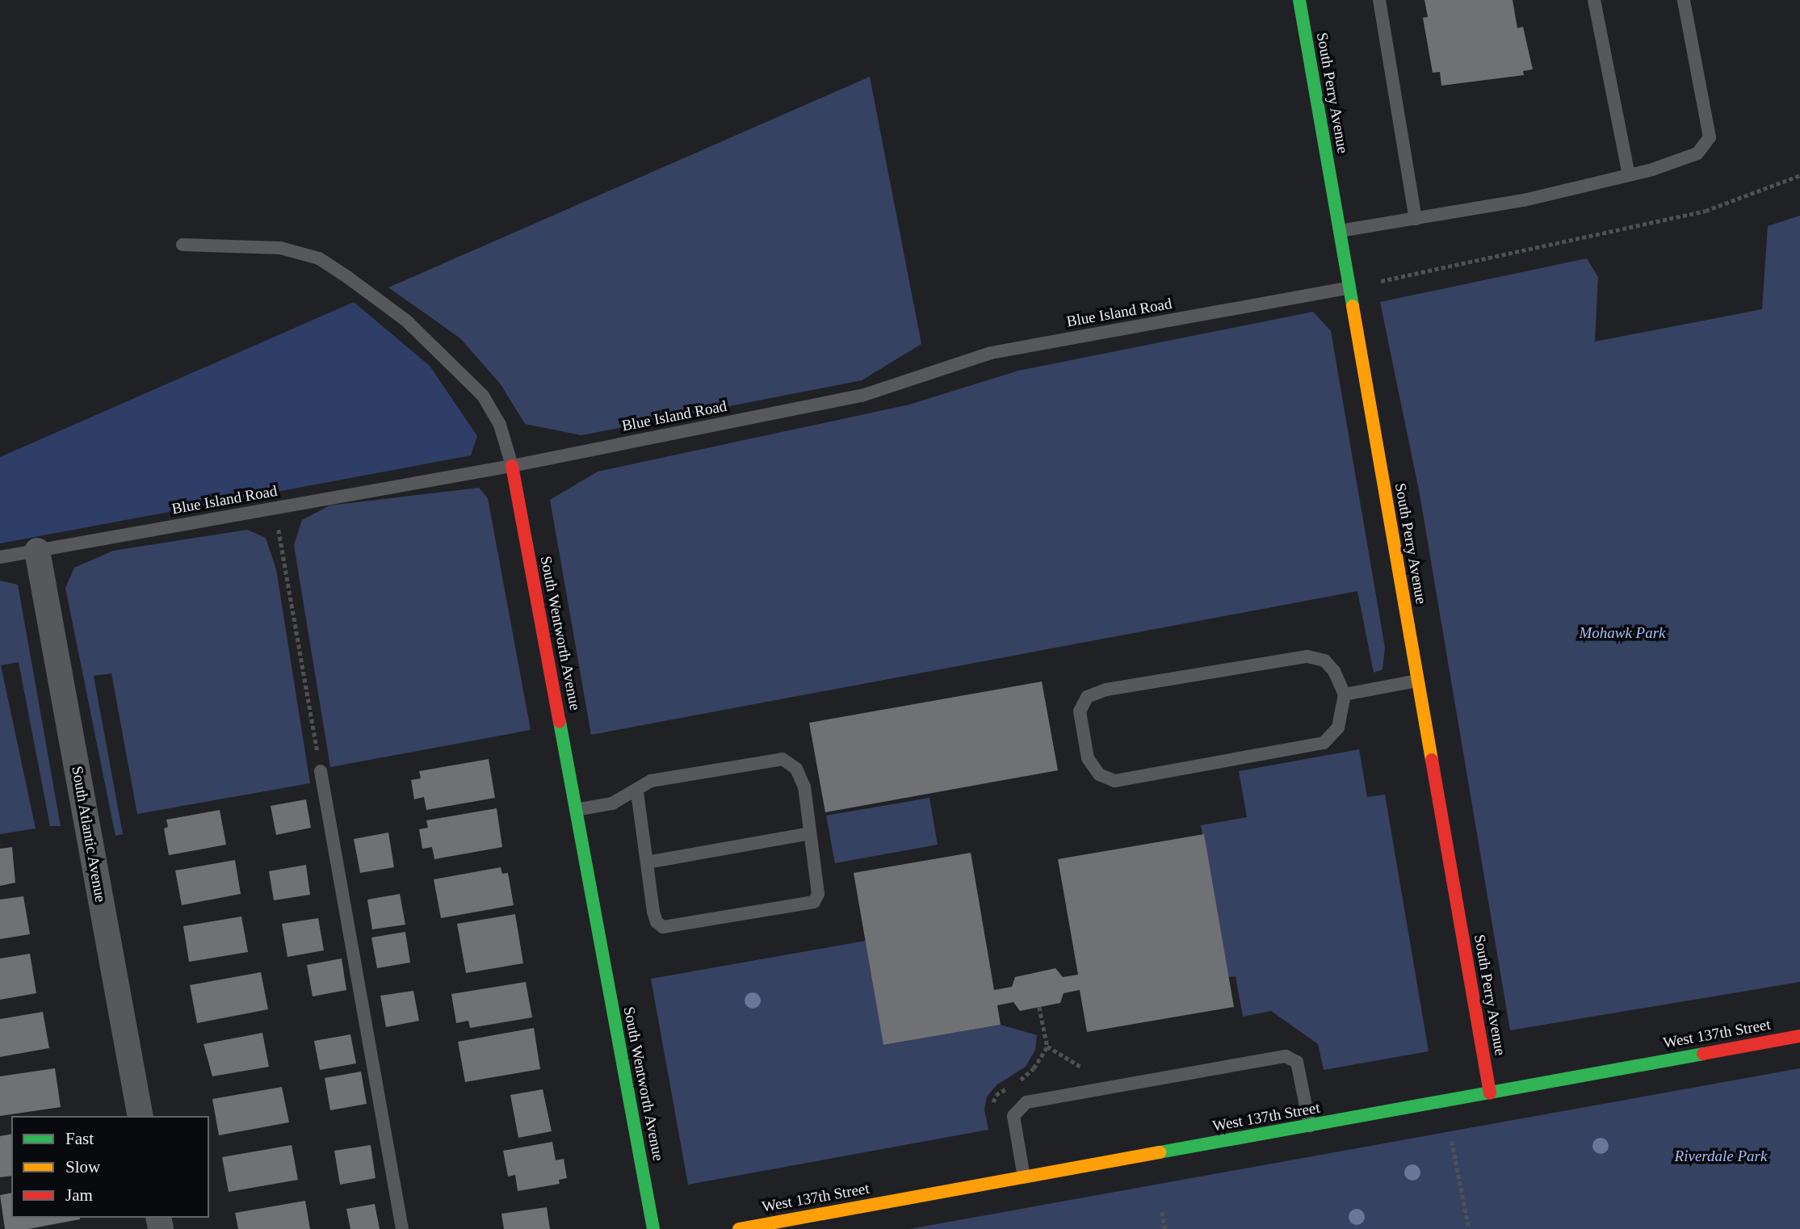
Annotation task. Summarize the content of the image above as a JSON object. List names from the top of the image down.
{
  "streets": {
    "street": [
      "South Perry Avenue",
      "South Wentworth Avenue",
      "South Atlantic Avenue",
      "West 137th Street"
    ],
    "lane": ["Blue Island Road"]
  },
  "crossings": [
    ["South Perry Avenue", "Blue Island Road"],
    ["South Perry Avenue", "West 137th Street"],
    ["Blue Island Road", "South Wentworth Avenue"],
    ["Blue Island Road", "South Atlantic Avenue"]
  ],
  "parks": ["Mohawk Park", "Riverdale Park"],
  "legend": ["Fast", "Slow", "Jam"]
}
